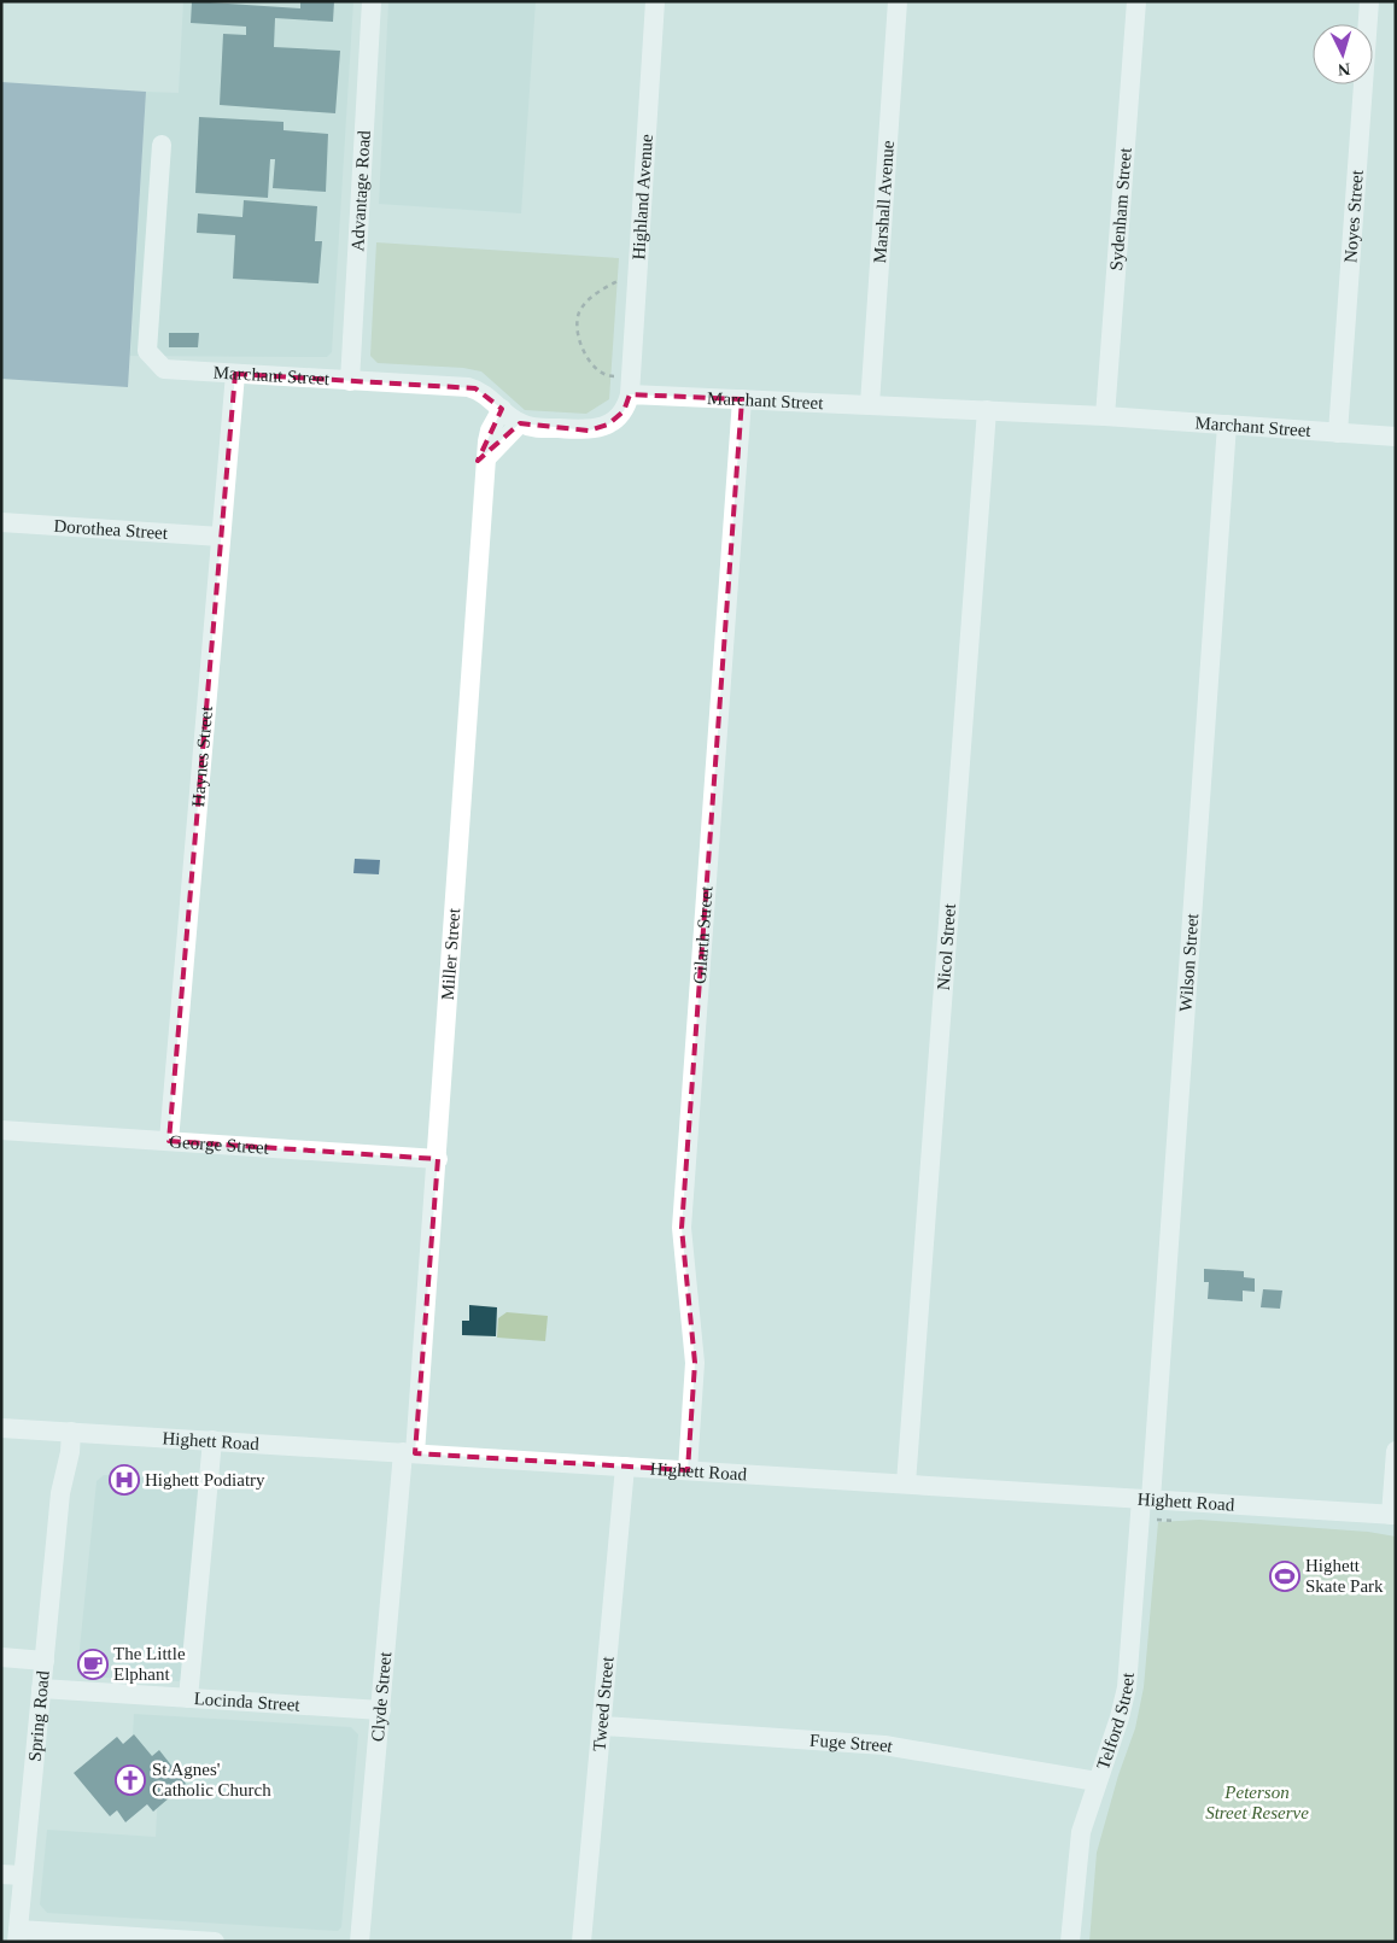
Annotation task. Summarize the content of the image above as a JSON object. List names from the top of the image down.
{
  "streets": {
    "street": [
      "Advantage Road",
      "Highland Avenue",
      "Marshall Avenue",
      "Sydenham Street",
      "Noyes Street",
      "Marchant Street",
      "Dorothea Street",
      "Haynes Street",
      "Gilarth Street",
      "Nicol Street",
      "Miller Street",
      "Wilson Street",
      "George Street",
      "Highett Road",
      "Clyde Street",
      "Locinda Street",
      "Tweed Street",
      "Spring Road",
      "Telford Street",
      "Fuge Street"
    ]
  },
  "crossings": [
    ["Advantage Road", "Marchant Street"],
    ["Highland Avenue", "Marchant Street"],
    ["Marshall Avenue", "Marchant Street"],
    ["Sydenham Street", "Marchant Street"],
    ["Noyes Street", "Marchant Street"],
    ["Marchant Street", "Haynes Street"],
    ["Marchant Street", "Gilarth Street"],
    ["Marchant Street", "Nicol Street"],
    ["Marchant Street", "Miller Street"],
    ["Marchant Street", "Wilson Street"],
    ["Dorothea Street", "Haynes Street"],
    ["Haynes Street", "George Street"],
    ["Gilarth Street", "Highett Road"],
    ["Nicol Street", "Highett Road"],
    ["Miller Street", "George Street"],
    ["Miller Street", "Highett Road"],
    ["Miller Street", "Clyde Street"],
    ["Wilson Street", "Highett Road"],
    ["Wilson Street", "Telford Street"],
    ["Highett Road", "Clyde Street"],
    ["Highett Road", "Tweed Street"],
    ["Highett Road", "Spring Road"],
    ["Highett Road", "Telford Street"],
    ["Clyde Street", "Locinda Street"],
    ["Locinda Street", "Spring Road"],
    ["Tweed Street", "Fuge Street"],
    ["Telford Street", "Fuge Street"]
  ],
  "parks": ["Peterson Street Reserve"],
  "places": {
    "hospital": ["Highett Podiatry"],
    "sports": ["Highett Skate Park"],
    "cafe": ["The Little Elphant"],
    "church": ["St Agnes' Catholic Church"]
  },
  "north": "bottom"
}
